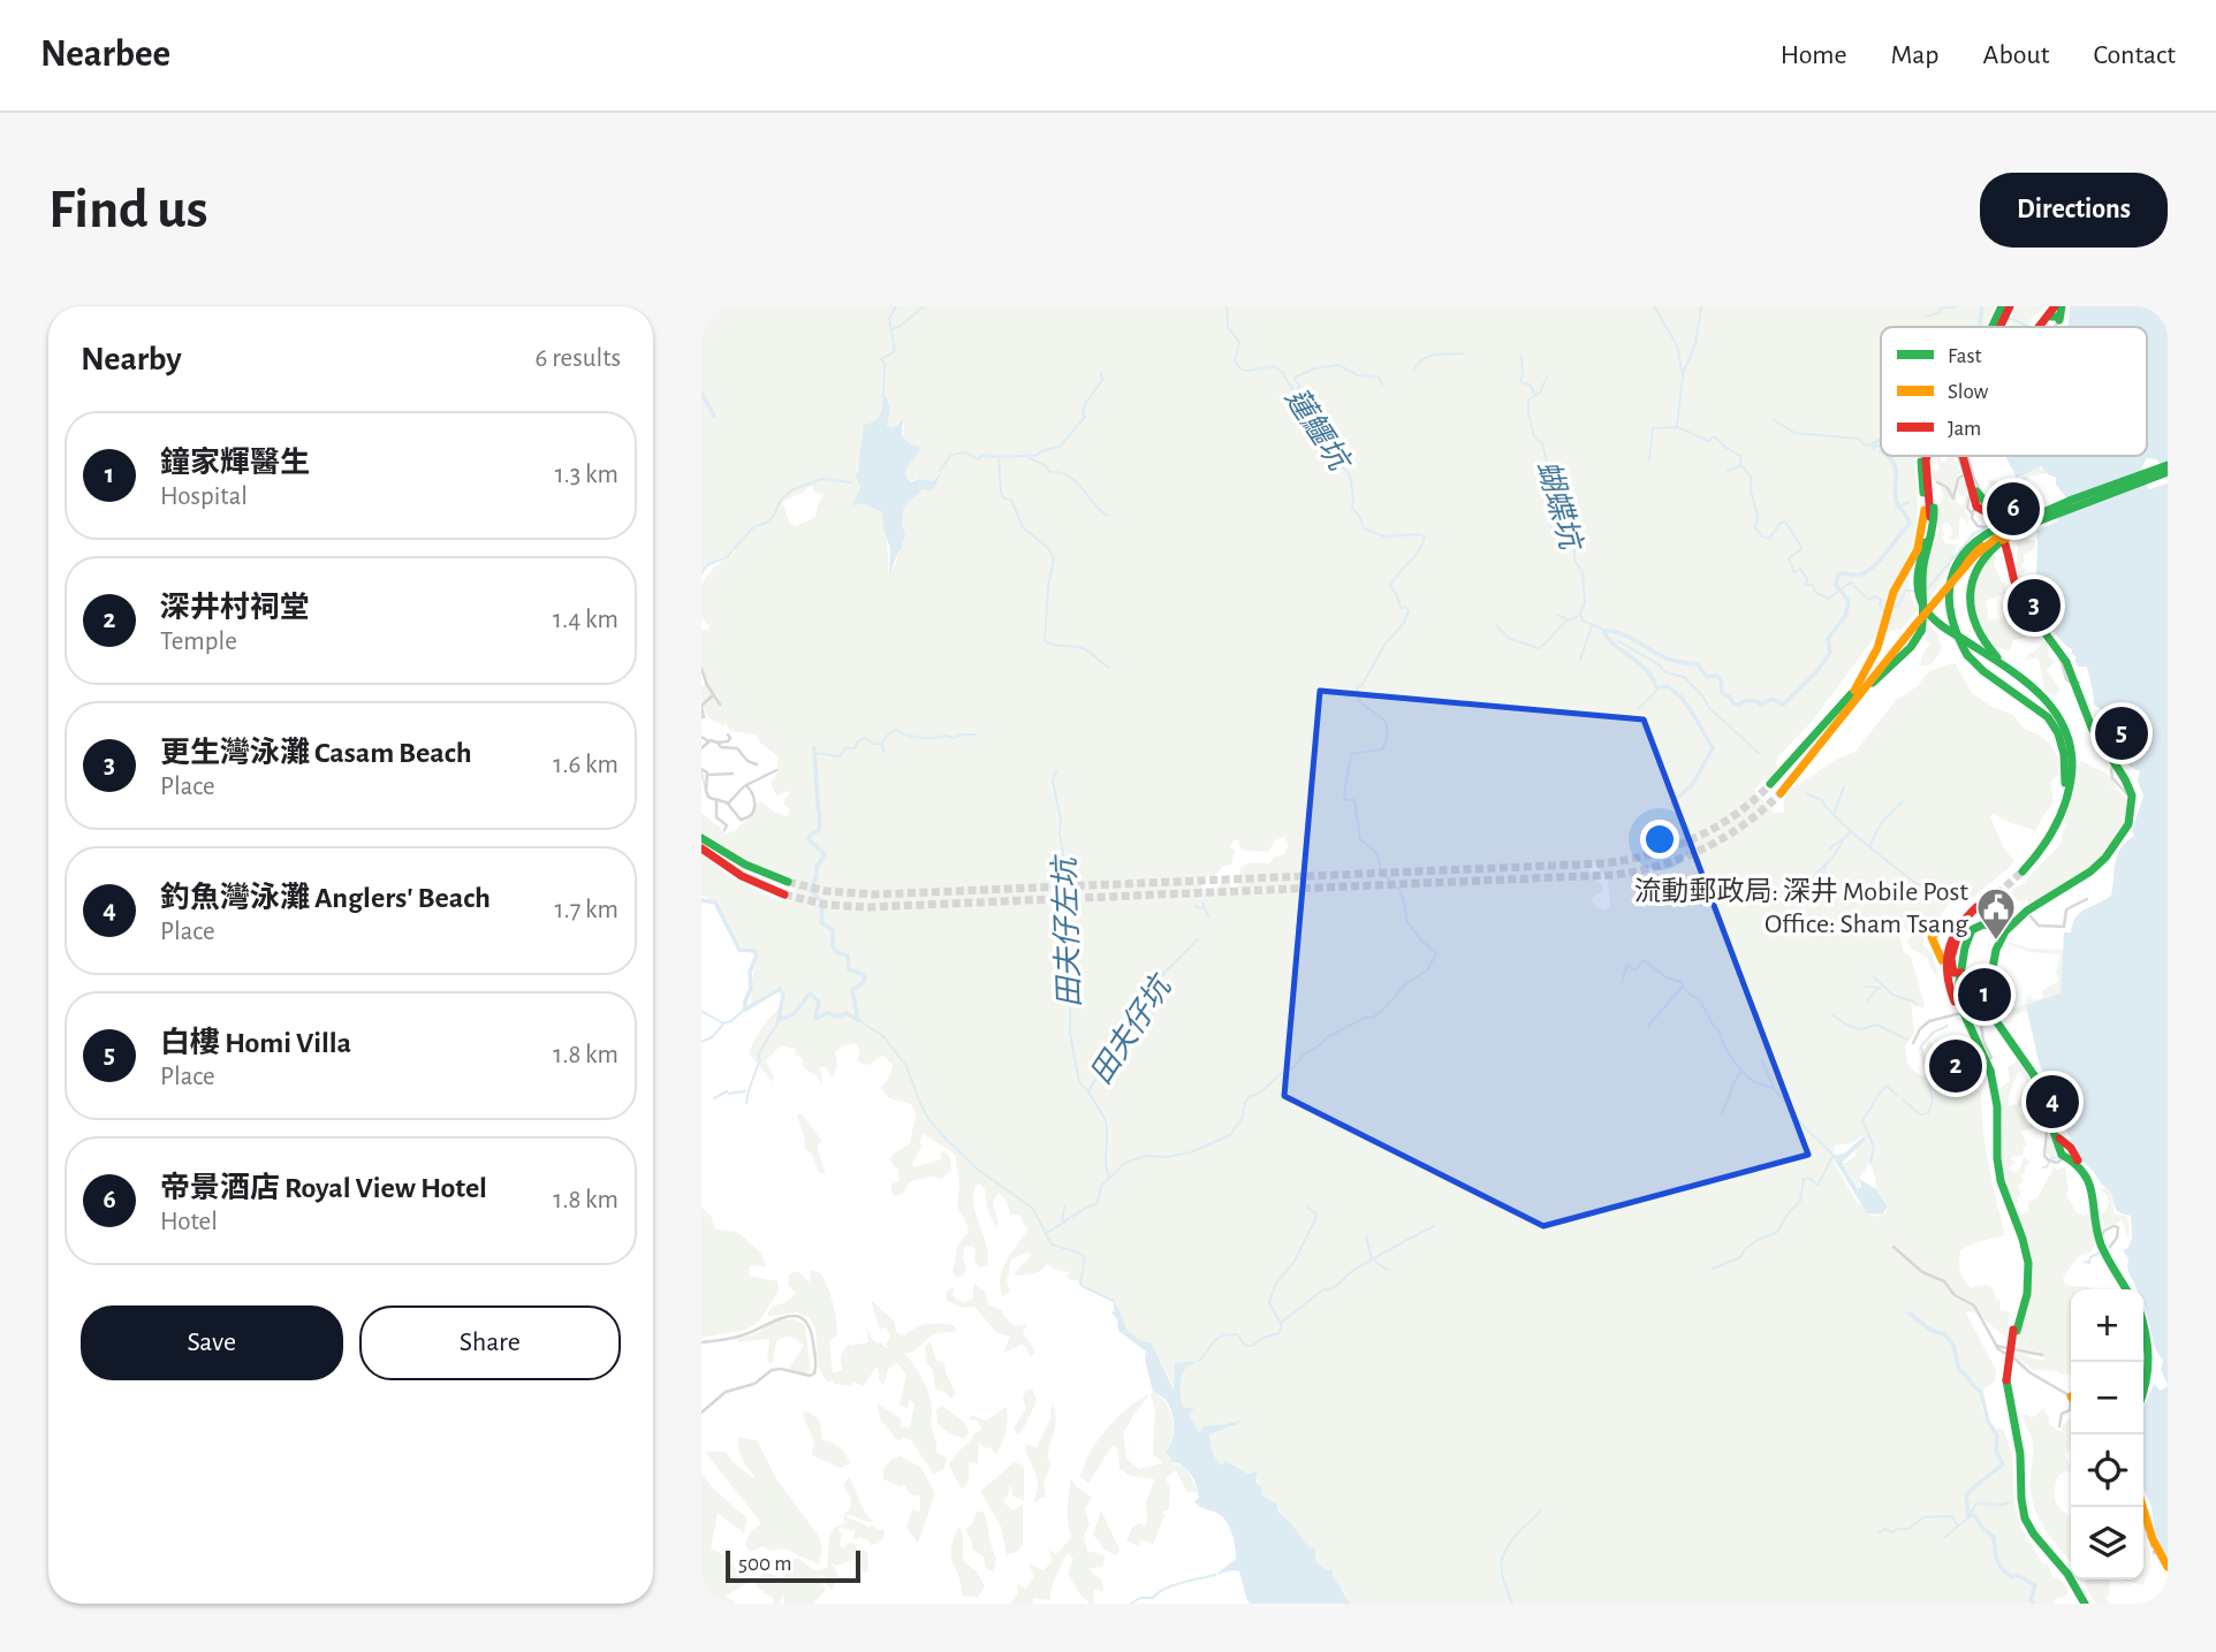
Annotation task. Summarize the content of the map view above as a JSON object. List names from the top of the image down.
{
  "water": [
    "蓮鱷坑",
    "蝴蝶坑",
    "田夫仔左坑",
    "田夫仔坑"
  ],
  "places": {
    "public building": ["流動郵政局: 深井 Mobile Post Office: Sham Tsang"]
  },
  "legend": ["Fast", "Slow", "Jam"],
  "scale_bar": "500 m",
  "page": {
    "header": "Nearbee",
    "nav": [
      "Home",
      "Map",
      "About",
      "Contact"
    ],
    "buttons": [
      "Directions",
      ["Save", "Share"]
    ],
    "title": "Find us",
    "heading": ["Nearby", "6 results"],
    "list": [
      {
        "mark": "1",
        "name": "鐘家輝醫生",
        "note": "Hospital",
        "value": "1.3 km"
      },
      {
        "mark": "2",
        "name": "深井村祠堂",
        "note": "Temple",
        "value": "1.4 km"
      },
      {
        "mark": "3",
        "name": "更生灣泳灘 Casam Beach",
        "note": "Place",
        "value": "1.6 km"
      },
      {
        "mark": "4",
        "name": "釣魚灣泳灘 Anglers' Beach",
        "note": "Place",
        "value": "1.7 km"
      },
      {
        "mark": "5",
        "name": "白樓 Homi Villa",
        "note": "Place",
        "value": "1.8 km"
      },
      {
        "mark": "6",
        "name": "帝景酒店 Royal View Hotel",
        "note": "Hotel",
        "value": "1.8 km"
      }
    ],
    "pins": [
      "6",
      "3",
      "5",
      "1",
      "2",
      "4"
    ],
    "map_buttons": ["+", "−"],
    "scale": "500 m"
  }
}
